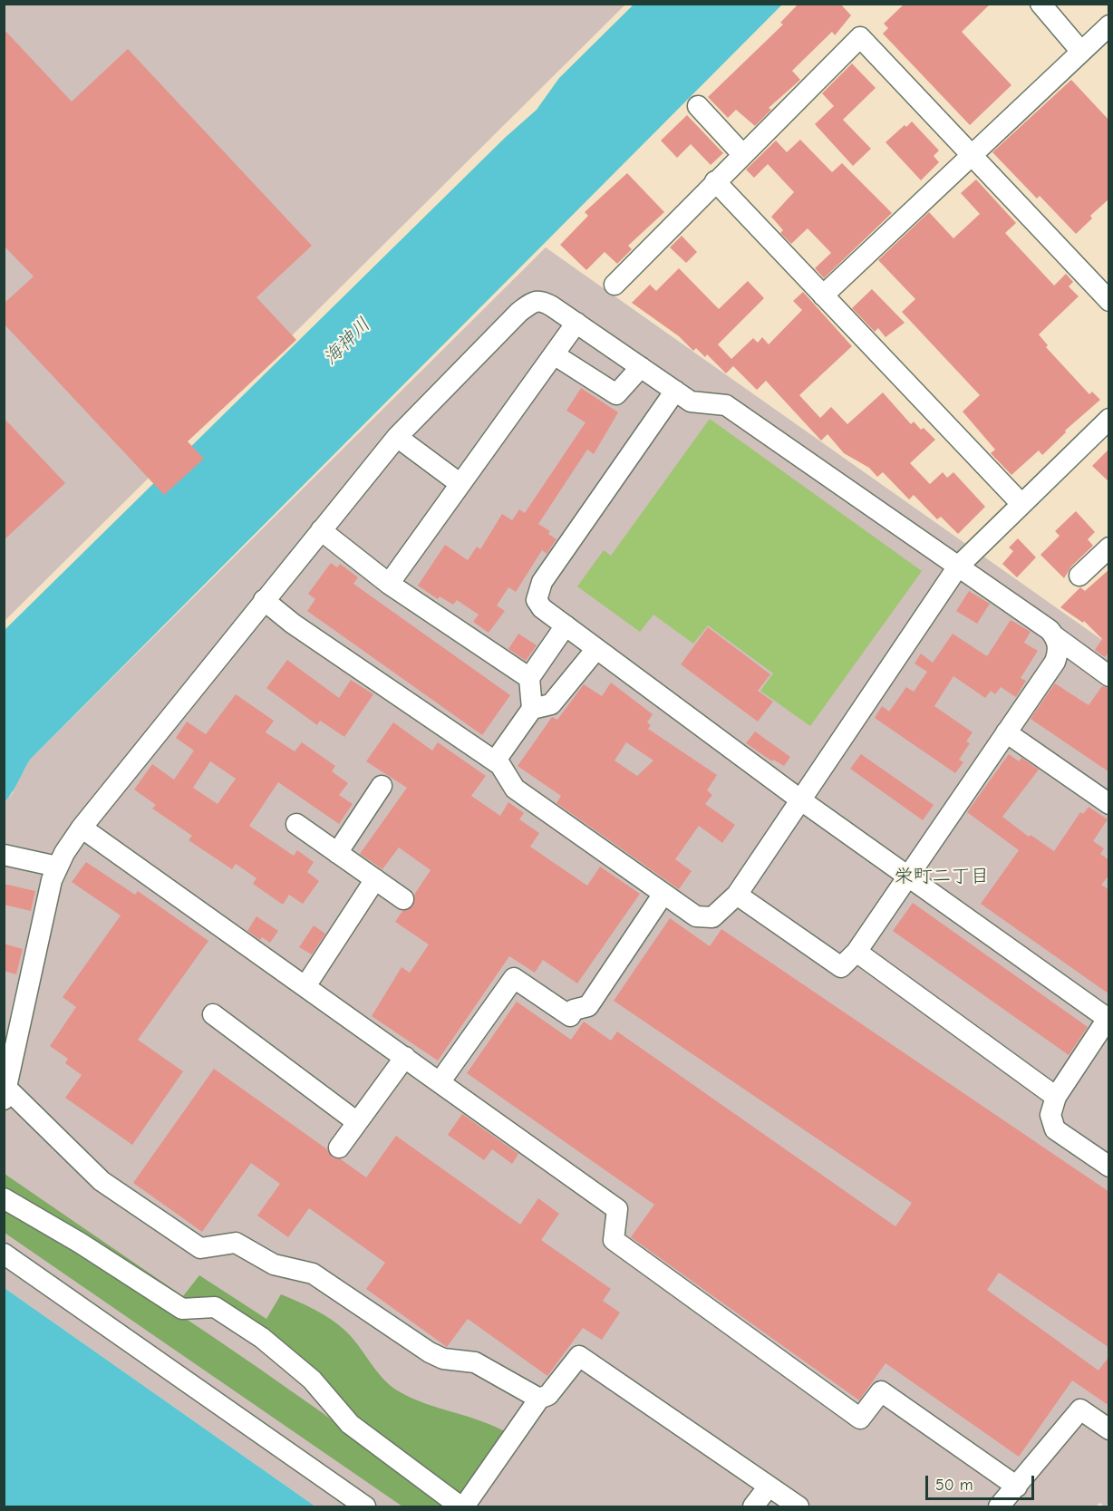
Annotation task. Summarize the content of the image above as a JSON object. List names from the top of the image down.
{
  "districts": ["栄町二丁目"],
  "water": ["海神川"],
  "scale_bar": "50 m"
}
